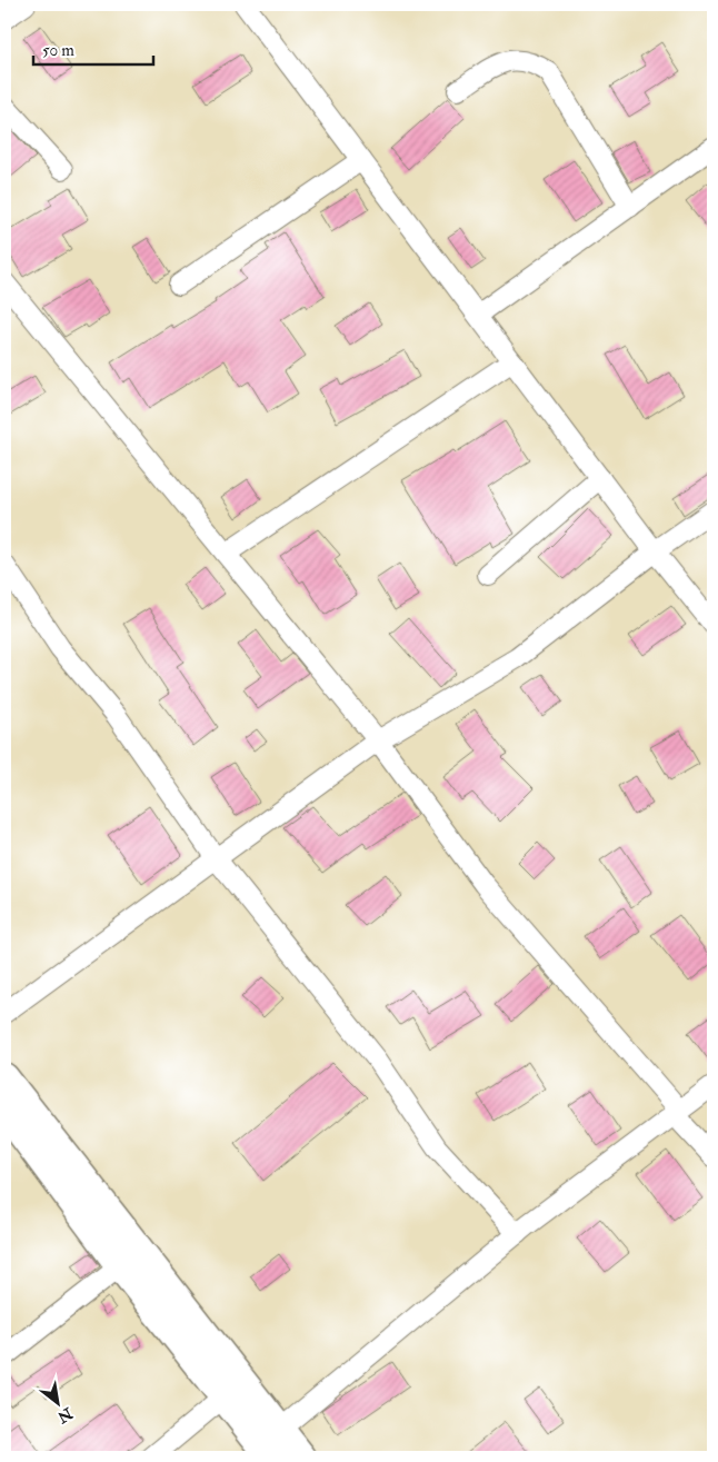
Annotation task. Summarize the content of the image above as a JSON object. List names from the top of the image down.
{
  "scale_bar": "50 m",
  "north": "bottom right"
}
